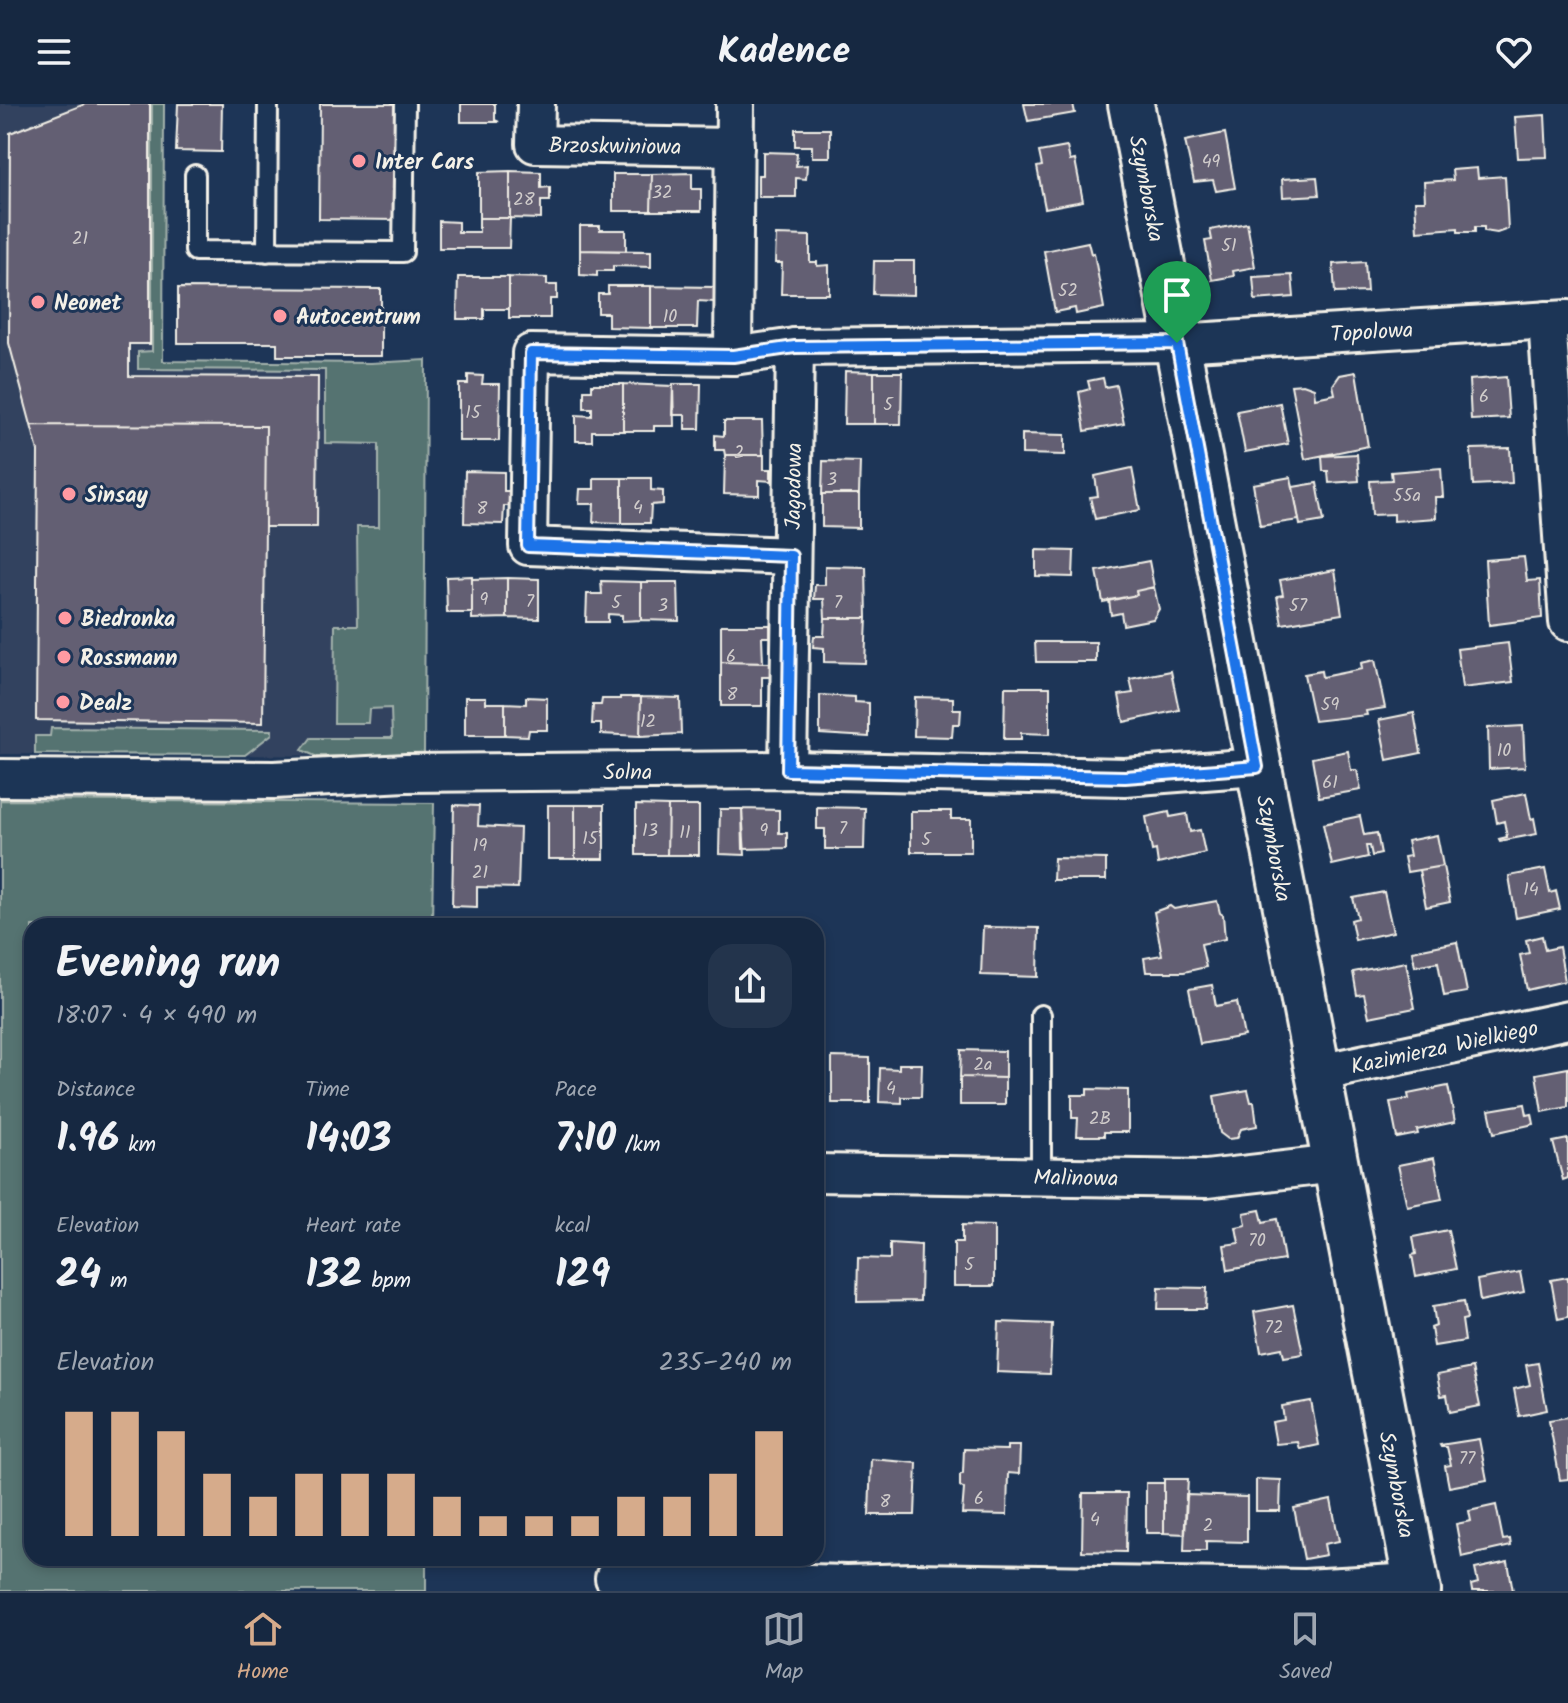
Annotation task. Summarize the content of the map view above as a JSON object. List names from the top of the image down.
{
  "streets": {
    "street": [
      "Brzoskwiniowa",
      "Szymborska",
      "Topolowa",
      "Jagodowa",
      "Solna",
      "Kazimierza Wielkiego",
      "Malinowa"
    ]
  },
  "crossings": [
    ["Szymborska", "Topolowa"],
    ["Szymborska", "Solna"],
    ["Szymborska", "Kazimierza Wielkiego"],
    ["Szymborska", "Malinowa"],
    ["Topolowa", "Jagodowa"],
    ["Jagodowa", "Solna"]
  ],
  "places": [
    "Inter Cars",
    "Neonet",
    "Autocentrum",
    "Sinsay",
    "Biedronka",
    "Rossmann",
    "Dealz"
  ],
  "house_numbers": [
    "49",
    "32",
    "28",
    "21",
    "51",
    "52",
    "10",
    "6",
    "5",
    "15",
    "2",
    "3",
    "55a",
    "4",
    "8",
    "9",
    "7",
    "5",
    "7",
    "3",
    "57",
    "6",
    "8",
    "59",
    "12",
    "10",
    "61",
    "7",
    "13",
    "9",
    "11",
    "15",
    "5",
    "19",
    "21",
    "14",
    "2a",
    "4",
    "2B",
    "70",
    "5",
    "72",
    "77",
    "6",
    "8",
    "4",
    "2"
  ],
  "page": {
    "header": "Kadence",
    "heading": ["Evening run", "18:07 · 4 × 490 m"],
    "stats": [
      ["Distance", "1.96 km"],
      ["Time", "14:03"],
      ["Pace", "7:10 /km"],
      ["Elevation", "24 m"],
      ["Heart rate", "132 bpm"],
      ["kcal", "129"]
    ],
    "chart": ["Elevation", "235–240 m"],
    "tabs": ["Home", "Map", "Saved"]
  }
}
